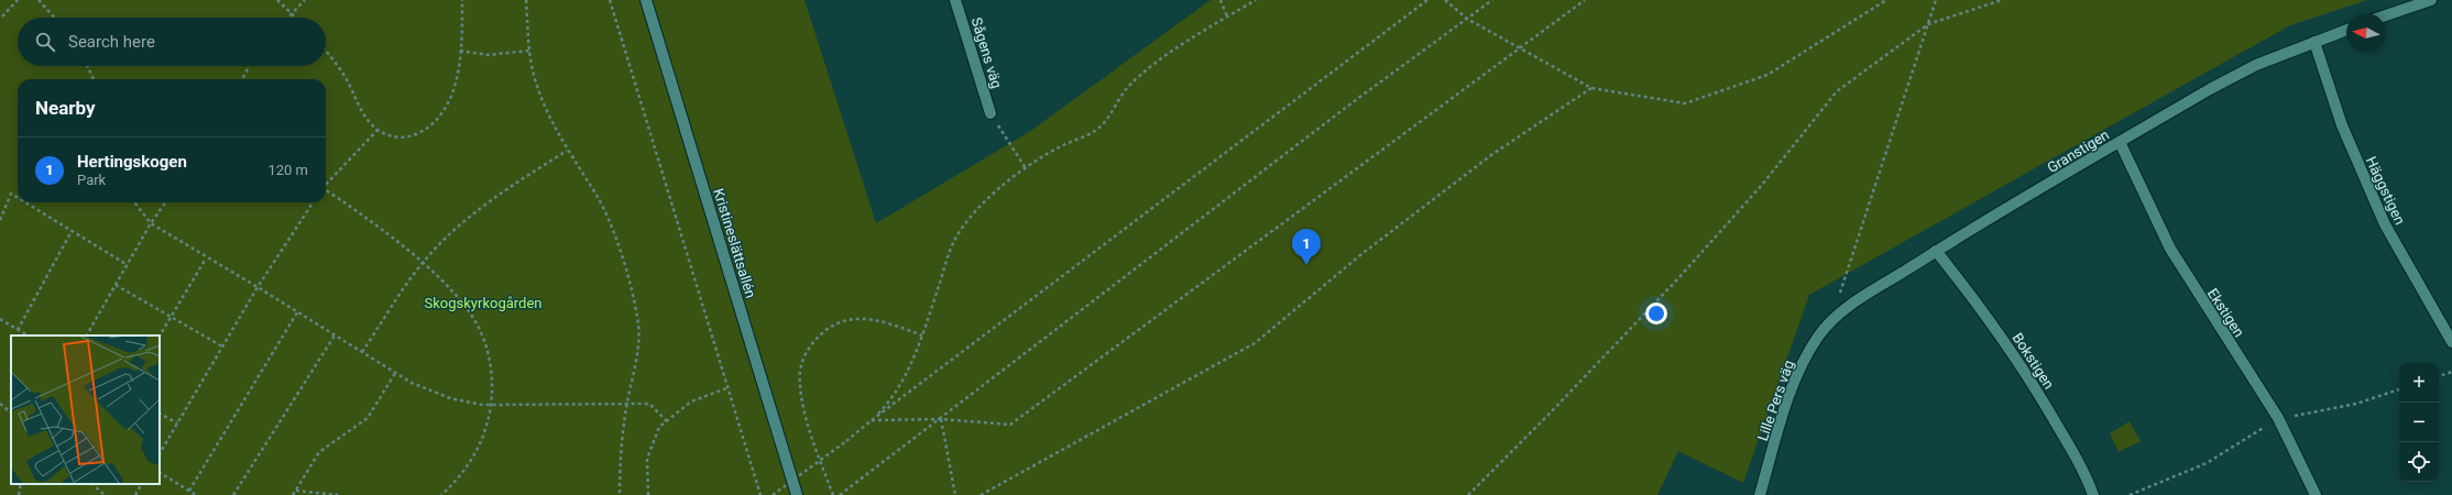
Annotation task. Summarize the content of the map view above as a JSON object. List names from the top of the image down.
{
  "streets": {
    "street": [
      "Sågens väg",
      "Granstigen",
      "Häggstigen",
      "Kristineslättsallén",
      "Ekstigen",
      "Bokstigen",
      "Lille Pers väg"
    ]
  },
  "crossings": [
    ["Granstigen", "Häggstigen"],
    ["Granstigen", "Ekstigen"],
    ["Granstigen", "Bokstigen"],
    ["Granstigen", "Lille Pers väg"]
  ],
  "parks": ["Skogskyrkogården"],
  "north": "left",
  "page": {
    "search": "Search here",
    "heading": "Nearby",
    "list": [
      {
        "mark": "1",
        "name": "Hertingskogen",
        "note": "Park",
        "value": "120 m"
      }
    ],
    "pins": "1",
    "map_buttons": ["+", "−"]
  }
}
